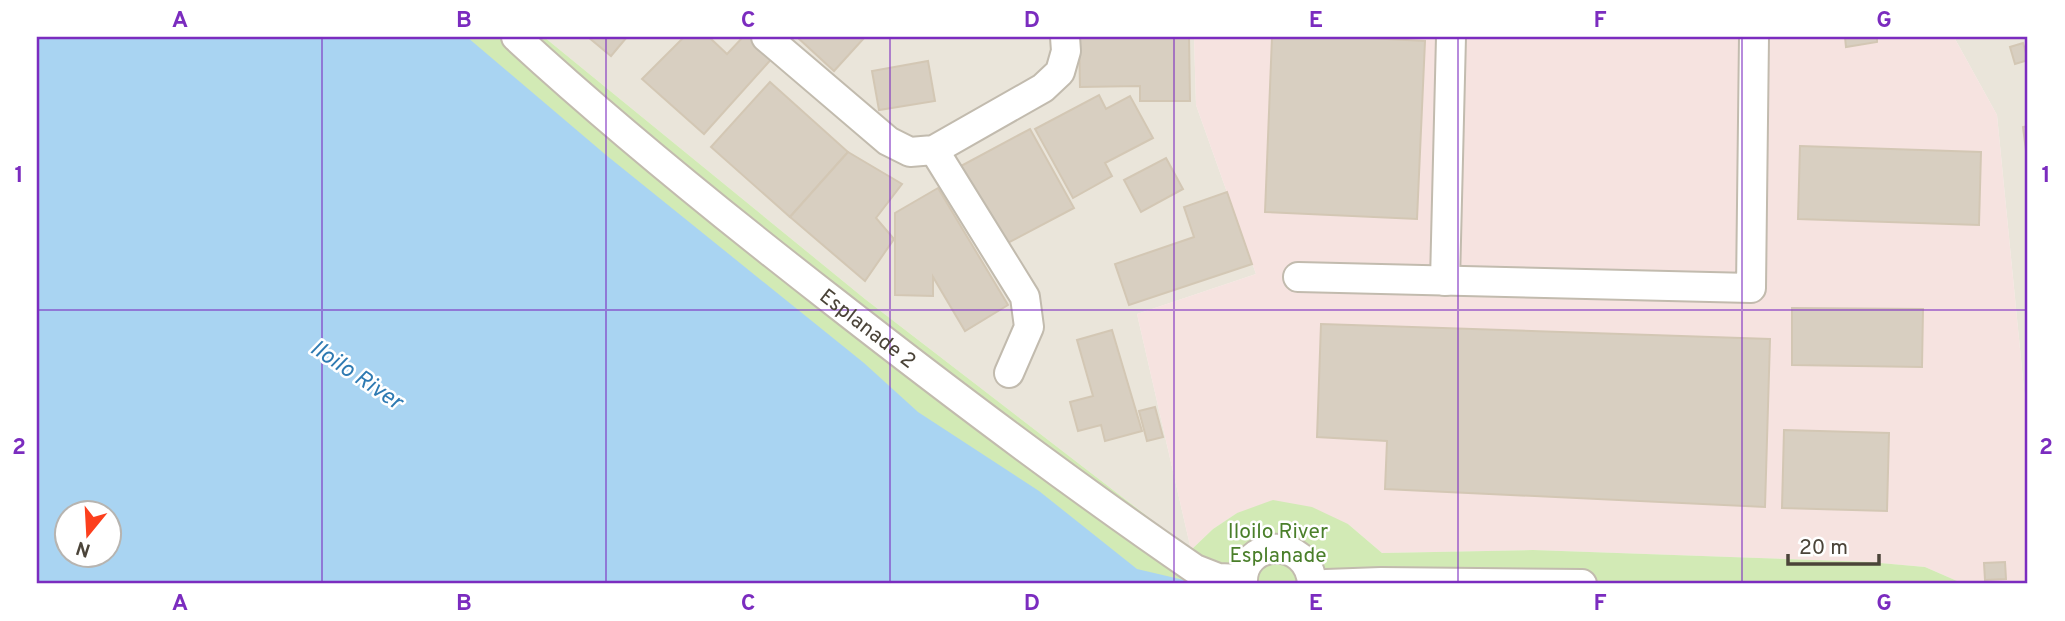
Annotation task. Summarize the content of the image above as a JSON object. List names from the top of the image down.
{
  "streets": {
    "street": ["Esplanade 2"]
  },
  "water": ["Iloilo River"],
  "parks": ["Iloilo River Esplanade"],
  "scale_bar": "20 m",
  "north": "bottom",
  "grid": {
    "columns": [
      "A",
      "B",
      "C",
      "D",
      "E",
      "F",
      "G"
    ],
    "rows": ["1", "2"]
  }
}
